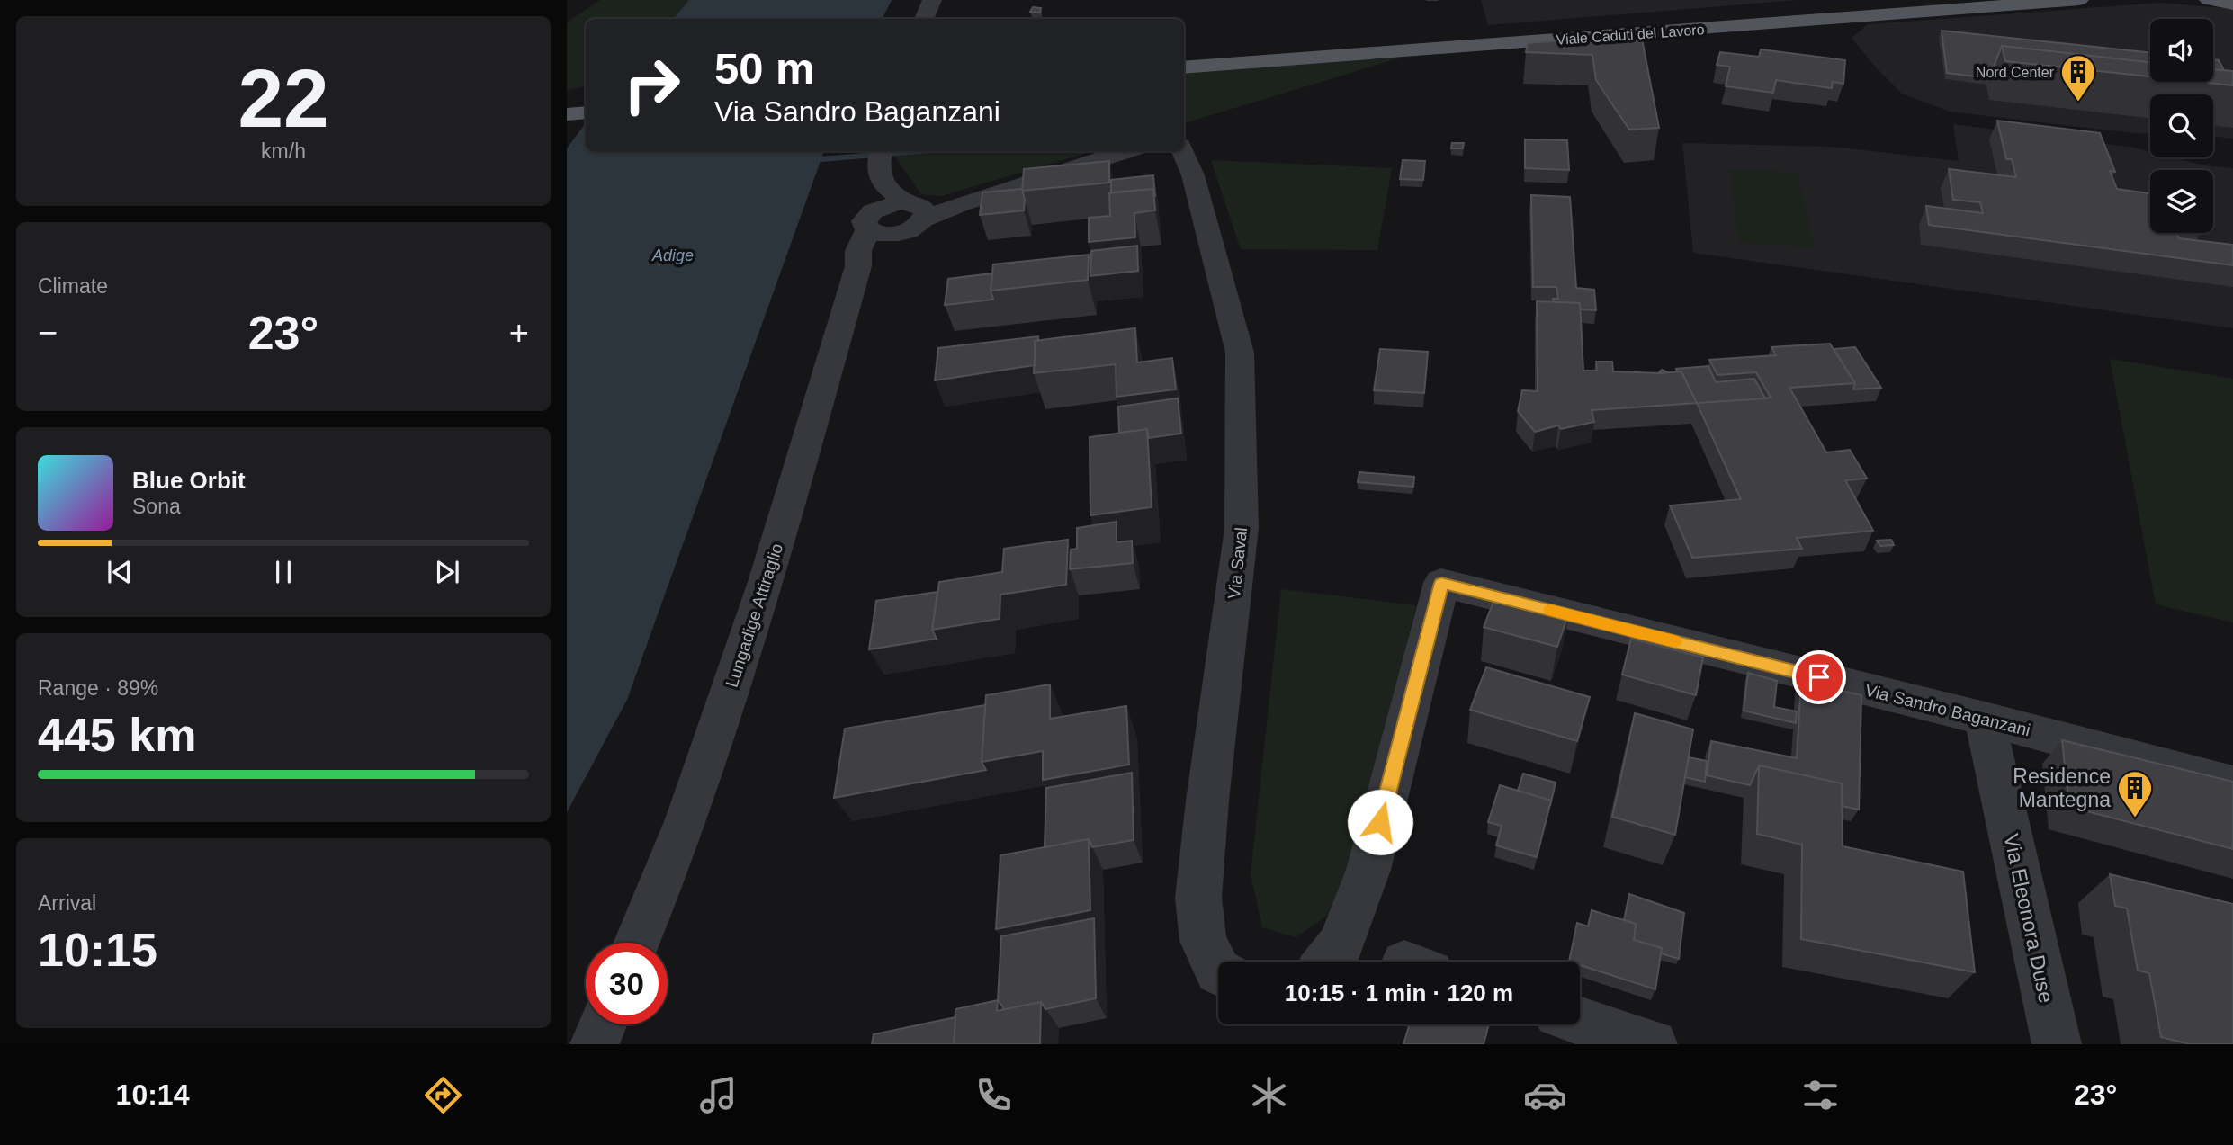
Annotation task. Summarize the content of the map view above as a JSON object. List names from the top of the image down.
{
  "streets": {
    "main road": ["Viale Caduti del Lavoro"],
    "street": [
      "Via Saval",
      "Lungadige Attiraglio",
      "Via Sandro Baganzani",
      "Via Eleonora Duse"
    ]
  },
  "crossings": [
    ["Via Sandro Baganzani", "Via Eleonora Duse"]
  ],
  "water": ["Adige"],
  "places": {
    "building": ["Nord Center", "Residence Mantegna"]
  },
  "page": {
    "tile": [
      ["22", "km/h"],
      "Climate",
      ["Range · 89%", "445 km"],
      ["Arrival", "10:15"]
    ],
    "turn": ["50 m", "Via Sandro Baganzani"],
    "heat": ["−", "23°", "+"],
    "song": ["Blue Orbit", "Sona"],
    "limit": "30",
    "trip": "10:15 · 1 min · 120 m",
    "tabs": ["10:14", "23°"]
  }
}
